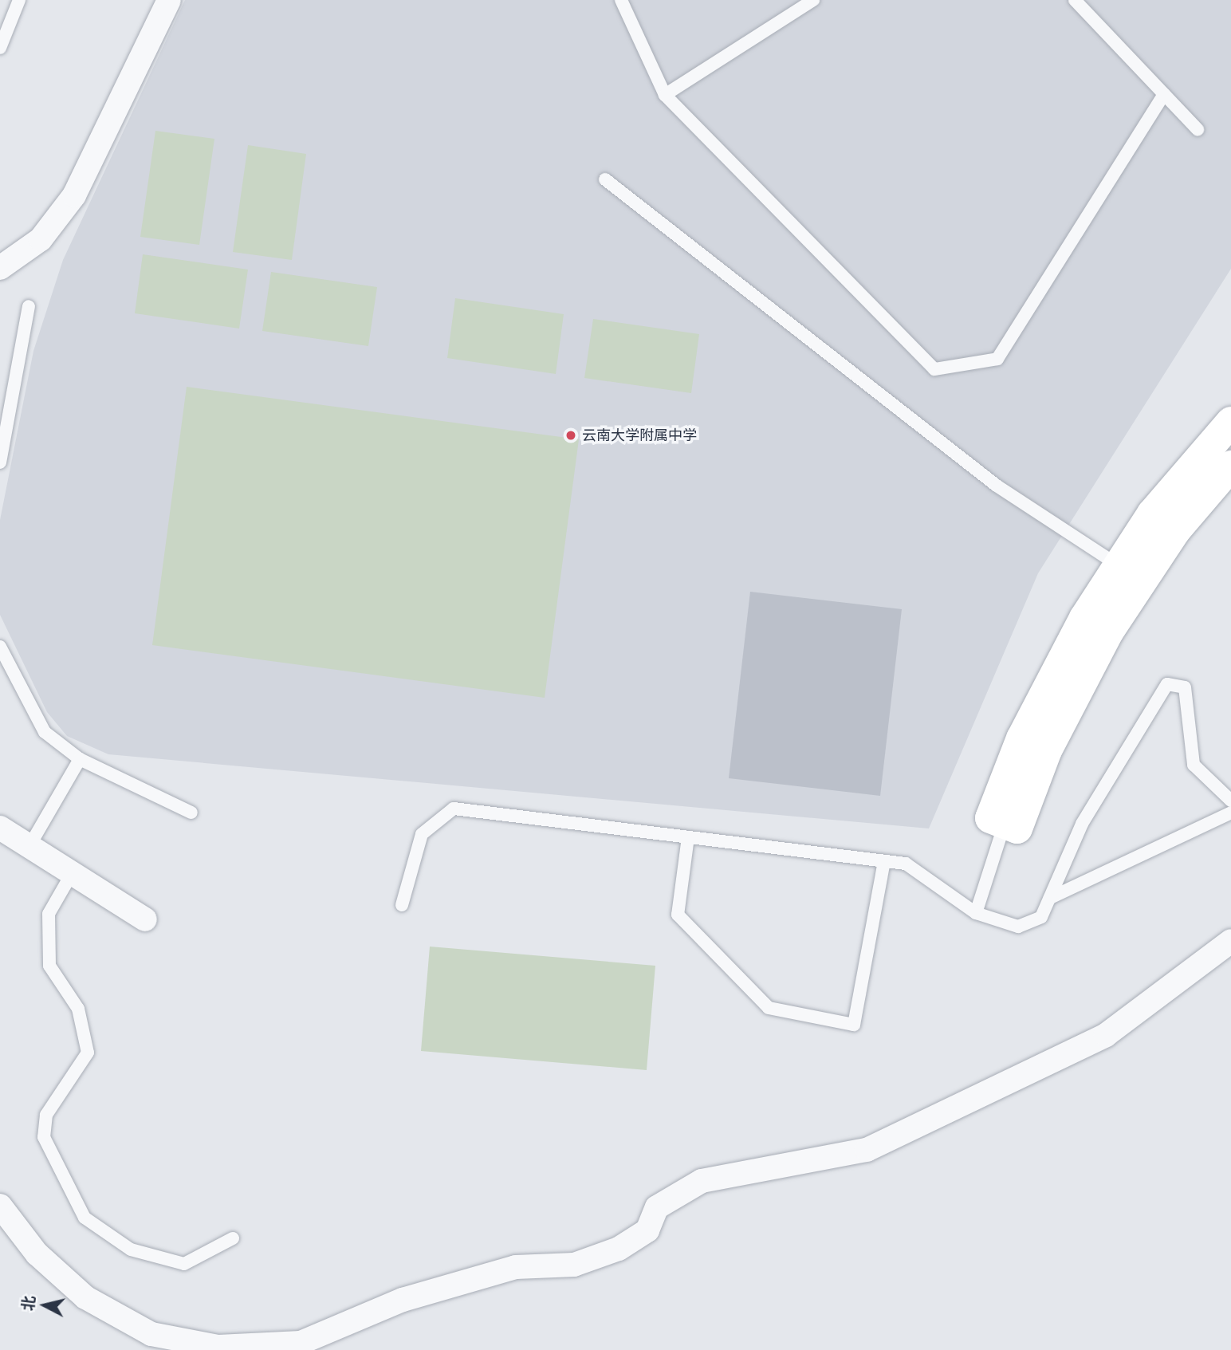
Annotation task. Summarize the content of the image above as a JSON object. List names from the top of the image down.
{
  "places": ["云南大学附属中学"],
  "north": "left"
}
